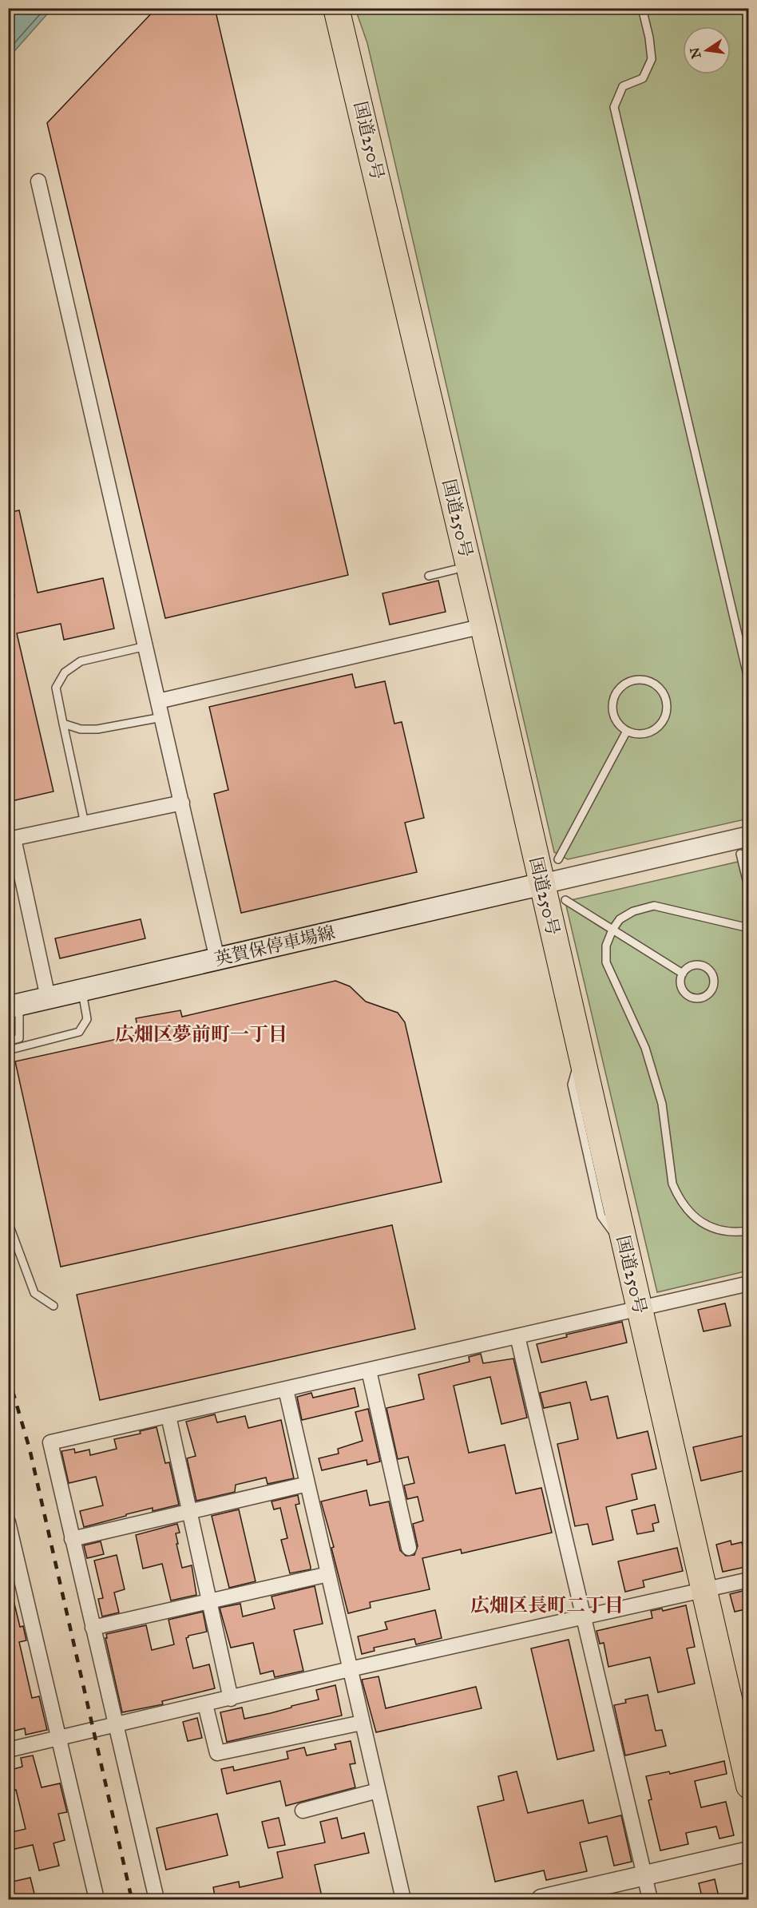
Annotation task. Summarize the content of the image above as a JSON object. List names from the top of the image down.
{
  "streets": {
    "highway": ["国道250号"],
    "main road": ["英賀保停車場線"]
  },
  "crossings": [
    ["国道250号", "英賀保停車場線"]
  ],
  "districts": ["広畑区夢前町一丁目", "広畑区長町二丁目"],
  "north": "left"
}
